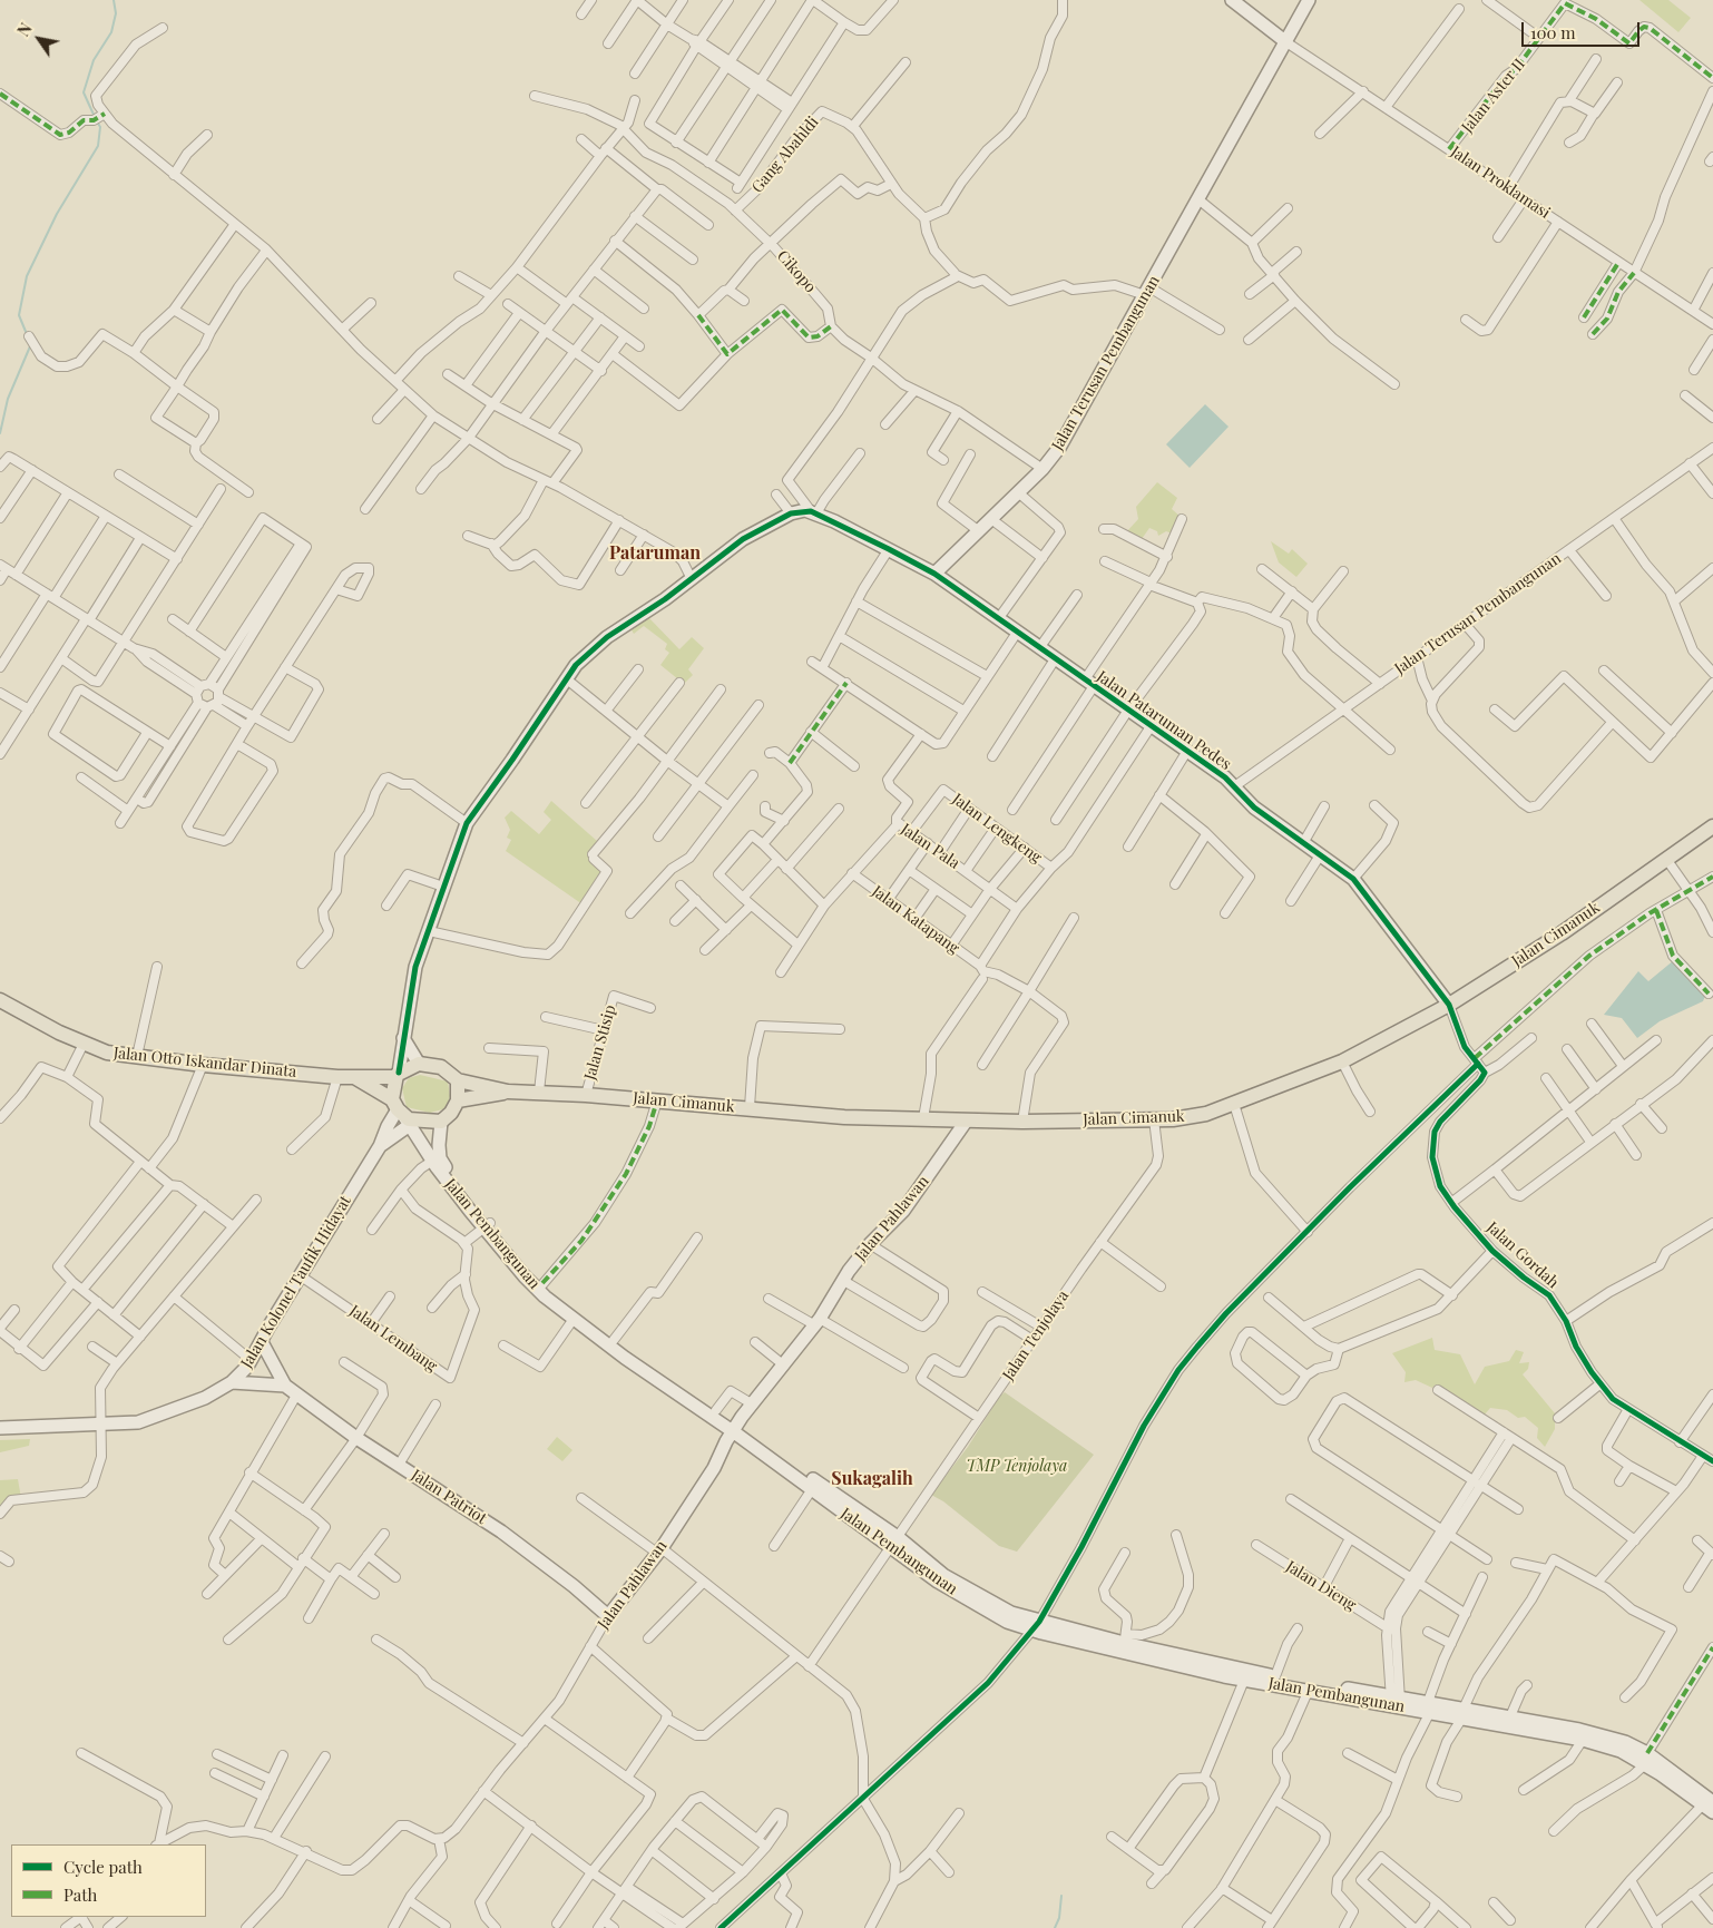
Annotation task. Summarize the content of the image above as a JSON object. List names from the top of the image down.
{
  "streets": {
    "main road": [
      "Jalan Terusan Pembangunan",
      "Jalan Pataruman Pedes",
      "Jalan Cimanuk",
      "Jalan Otto Iskandar Dinata",
      "Jalan Pahlawan",
      "Jalan Pembangunan",
      "Jalan Kolonel Taufik Hidayat",
      "Jalan Patriot"
    ],
    "street": [
      "Jalan Aster II",
      "Gang Abahldi",
      "Jalan Proklamasi",
      "Cikopo",
      "Jalan Lengkeng",
      "Jalan Pala",
      "Jalan Katapang",
      "Jalan Stisip",
      "Jalan Gordah",
      "Jalan Tenjolaya",
      "Jalan Lembang",
      "Jalan Dieng"
    ]
  },
  "crossings": [
    ["Jalan Aster II", "Jalan Proklamasi"],
    ["Gang Abahldi", "Cikopo"],
    ["Jalan Proklamasi", "Jalan Terusan Pembangunan"],
    ["Cikopo", "Jalan Terusan Pembangunan"],
    ["Jalan Terusan Pembangunan", "Jalan Pataruman Pedes"],
    ["Jalan Pataruman Pedes", "Jalan Cimanuk"],
    ["Jalan Lengkeng", "Jalan Pala"],
    ["Jalan Pala", "Jalan Katapang"],
    ["Jalan Katapang", "Jalan Cimanuk"],
    ["Jalan Cimanuk", "Jalan Stisip"],
    ["Jalan Cimanuk", "Jalan Pahlawan"],
    ["Jalan Cimanuk", "Jalan Tenjolaya"],
    ["Jalan Otto Iskandar Dinata", "Jalan Pembangunan"],
    ["Jalan Pahlawan", "Jalan Pembangunan"],
    ["Jalan Pahlawan", "Jalan Patriot"],
    ["Jalan Pembangunan", "Jalan Tenjolaya"],
    ["Jalan Kolonel Taufik Hidayat", "Jalan Lembang"],
    ["Jalan Kolonel Taufik Hidayat", "Jalan Patriot"]
  ],
  "districts": ["Pataruman", "Sukagalih"],
  "parks": ["TMP Tenjolaya"],
  "legend": ["Cycle path", "Path"],
  "scale_bar": "100 m",
  "north": "top left"
}
